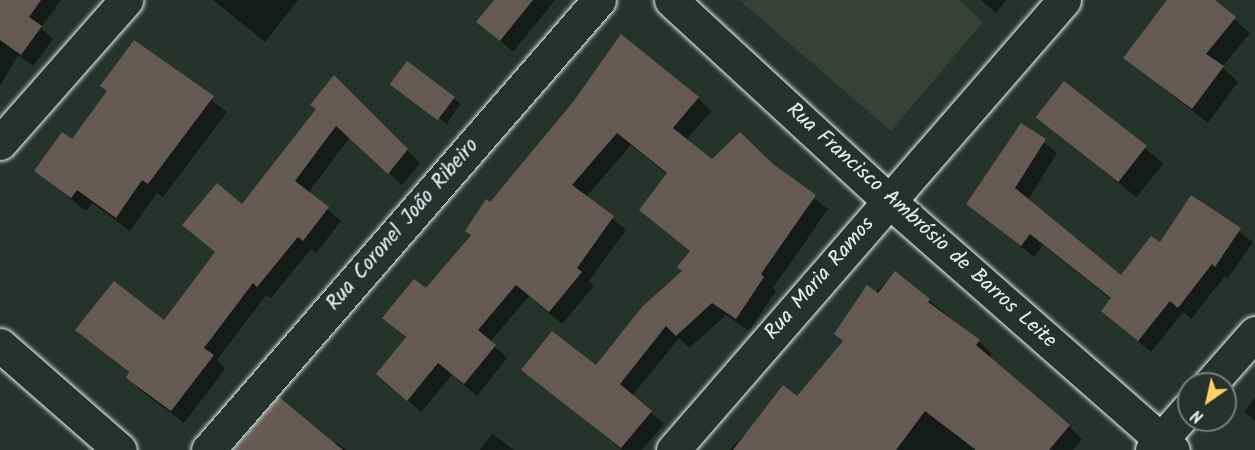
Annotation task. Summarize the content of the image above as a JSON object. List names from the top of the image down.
{
  "streets": {
    "street": ["Rua Coronel João Ribeiro", "Rua Francisco Ambrósio de Barros Leite", "Rua Maria Ramos"]
  },
  "crossings": [
    ["Rua Francisco Ambrósio de Barros Leite", "Rua Maria Ramos"]
  ],
  "north": "bottom left"
}
